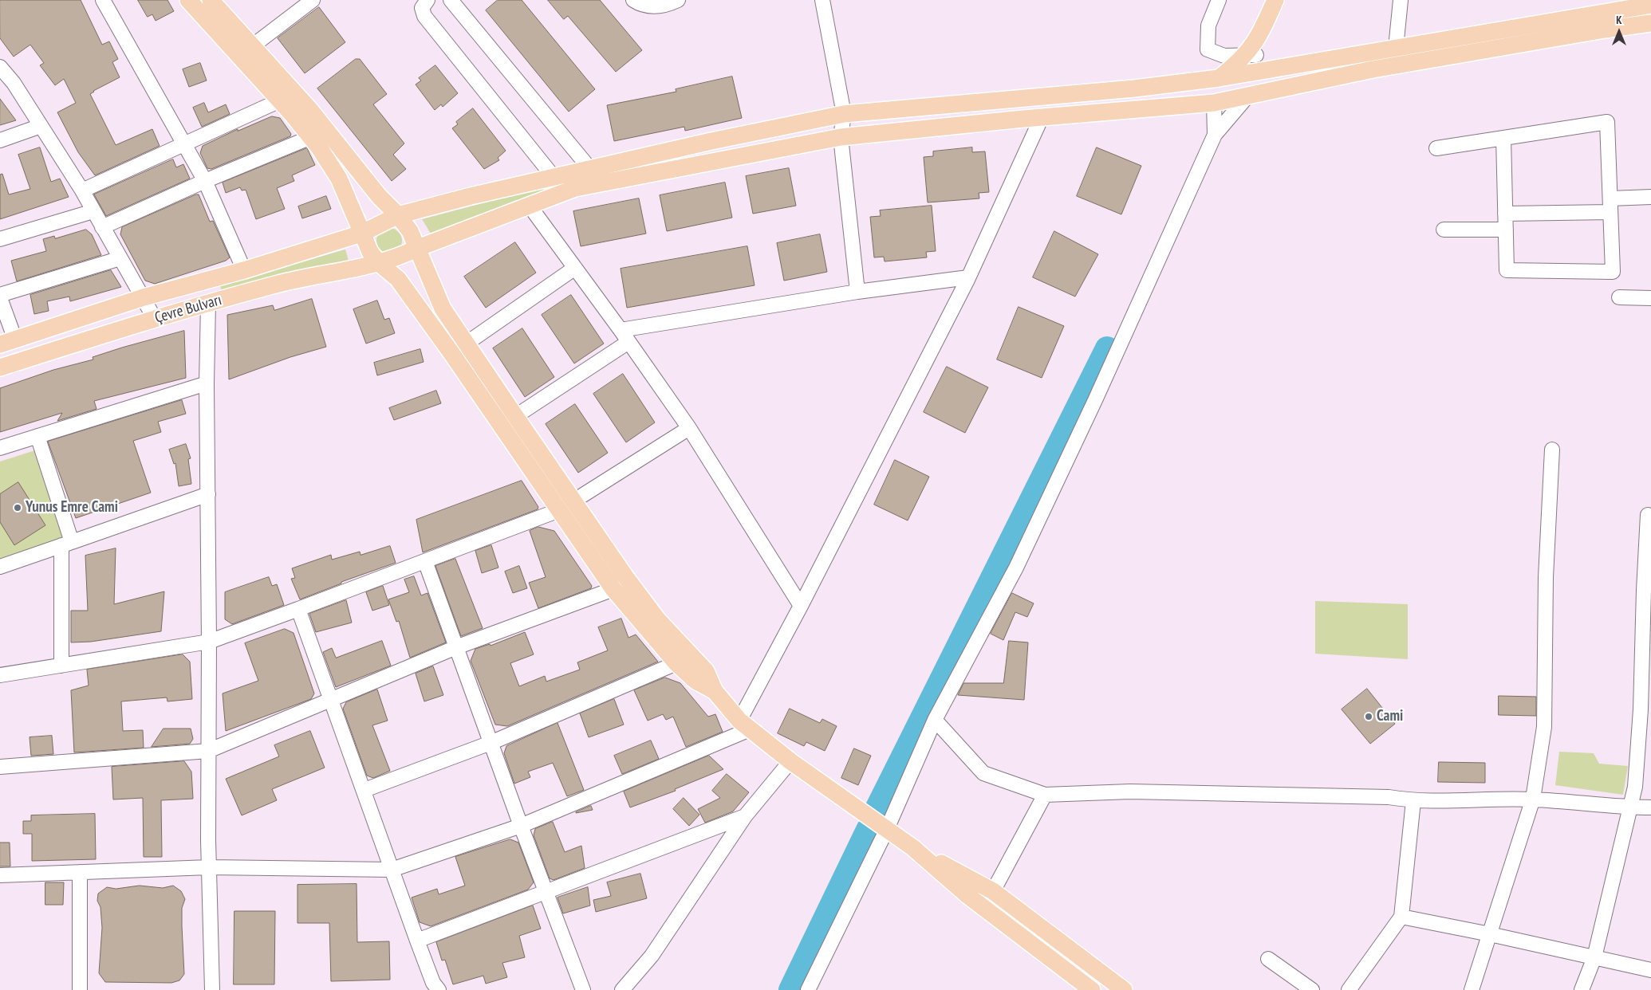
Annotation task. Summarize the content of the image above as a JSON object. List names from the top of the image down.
{
  "streets": {
    "main road": ["Çevre Bulvarı"]
  },
  "places": ["Yunus Emre Cami", "Cami"],
  "north": "top"
}
